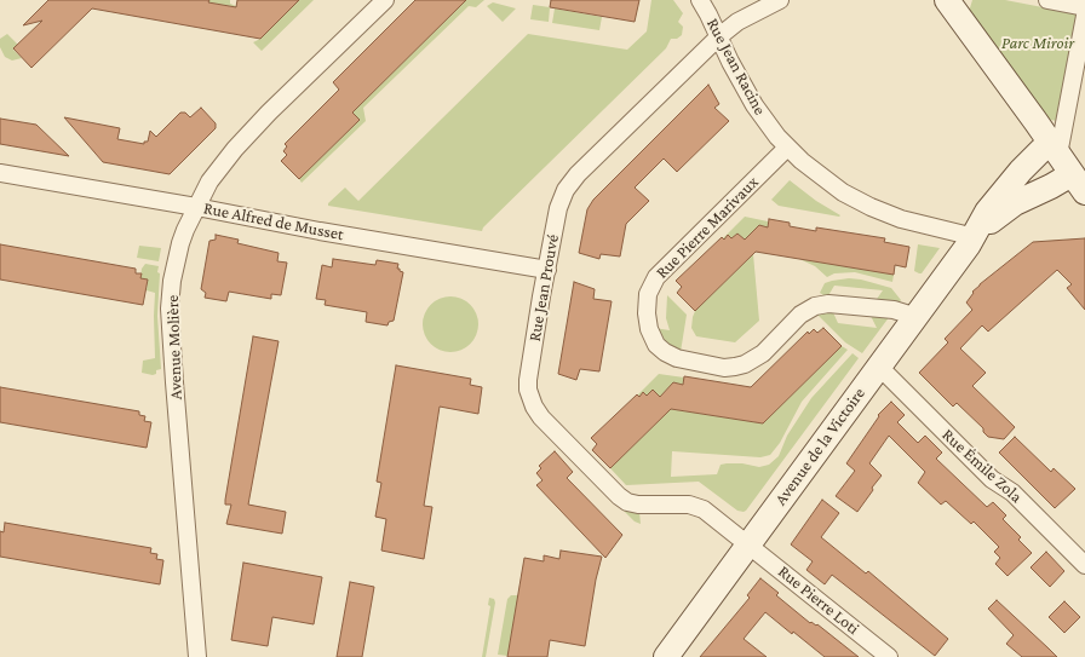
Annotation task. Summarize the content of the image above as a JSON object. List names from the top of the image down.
{
  "streets": {
    "street": [
      "Rue Jean Racine",
      "Rue Alfred de Musset",
      "Rue Pierre Marivaux",
      "Rue Jean Prouvé",
      "Avenue Molière",
      "Avenue de la Victoire",
      "Rue Émile Zola",
      "Rue Pierre Loti"
    ]
  },
  "crossings": [
    ["Rue Jean Racine", "Rue Pierre Marivaux"],
    ["Rue Jean Racine", "Rue Jean Prouvé"],
    ["Rue Jean Racine", "Avenue de la Victoire"],
    ["Rue Alfred de Musset", "Rue Jean Prouvé"],
    ["Rue Alfred de Musset", "Avenue Molière"],
    ["Rue Pierre Marivaux", "Avenue de la Victoire"],
    ["Rue Jean Prouvé", "Avenue de la Victoire"],
    ["Rue Jean Prouvé", "Rue Pierre Loti"],
    ["Avenue de la Victoire", "Rue Émile Zola"],
    ["Avenue de la Victoire", "Rue Pierre Loti"]
  ],
  "parks": ["Parc Miroir"]
}
